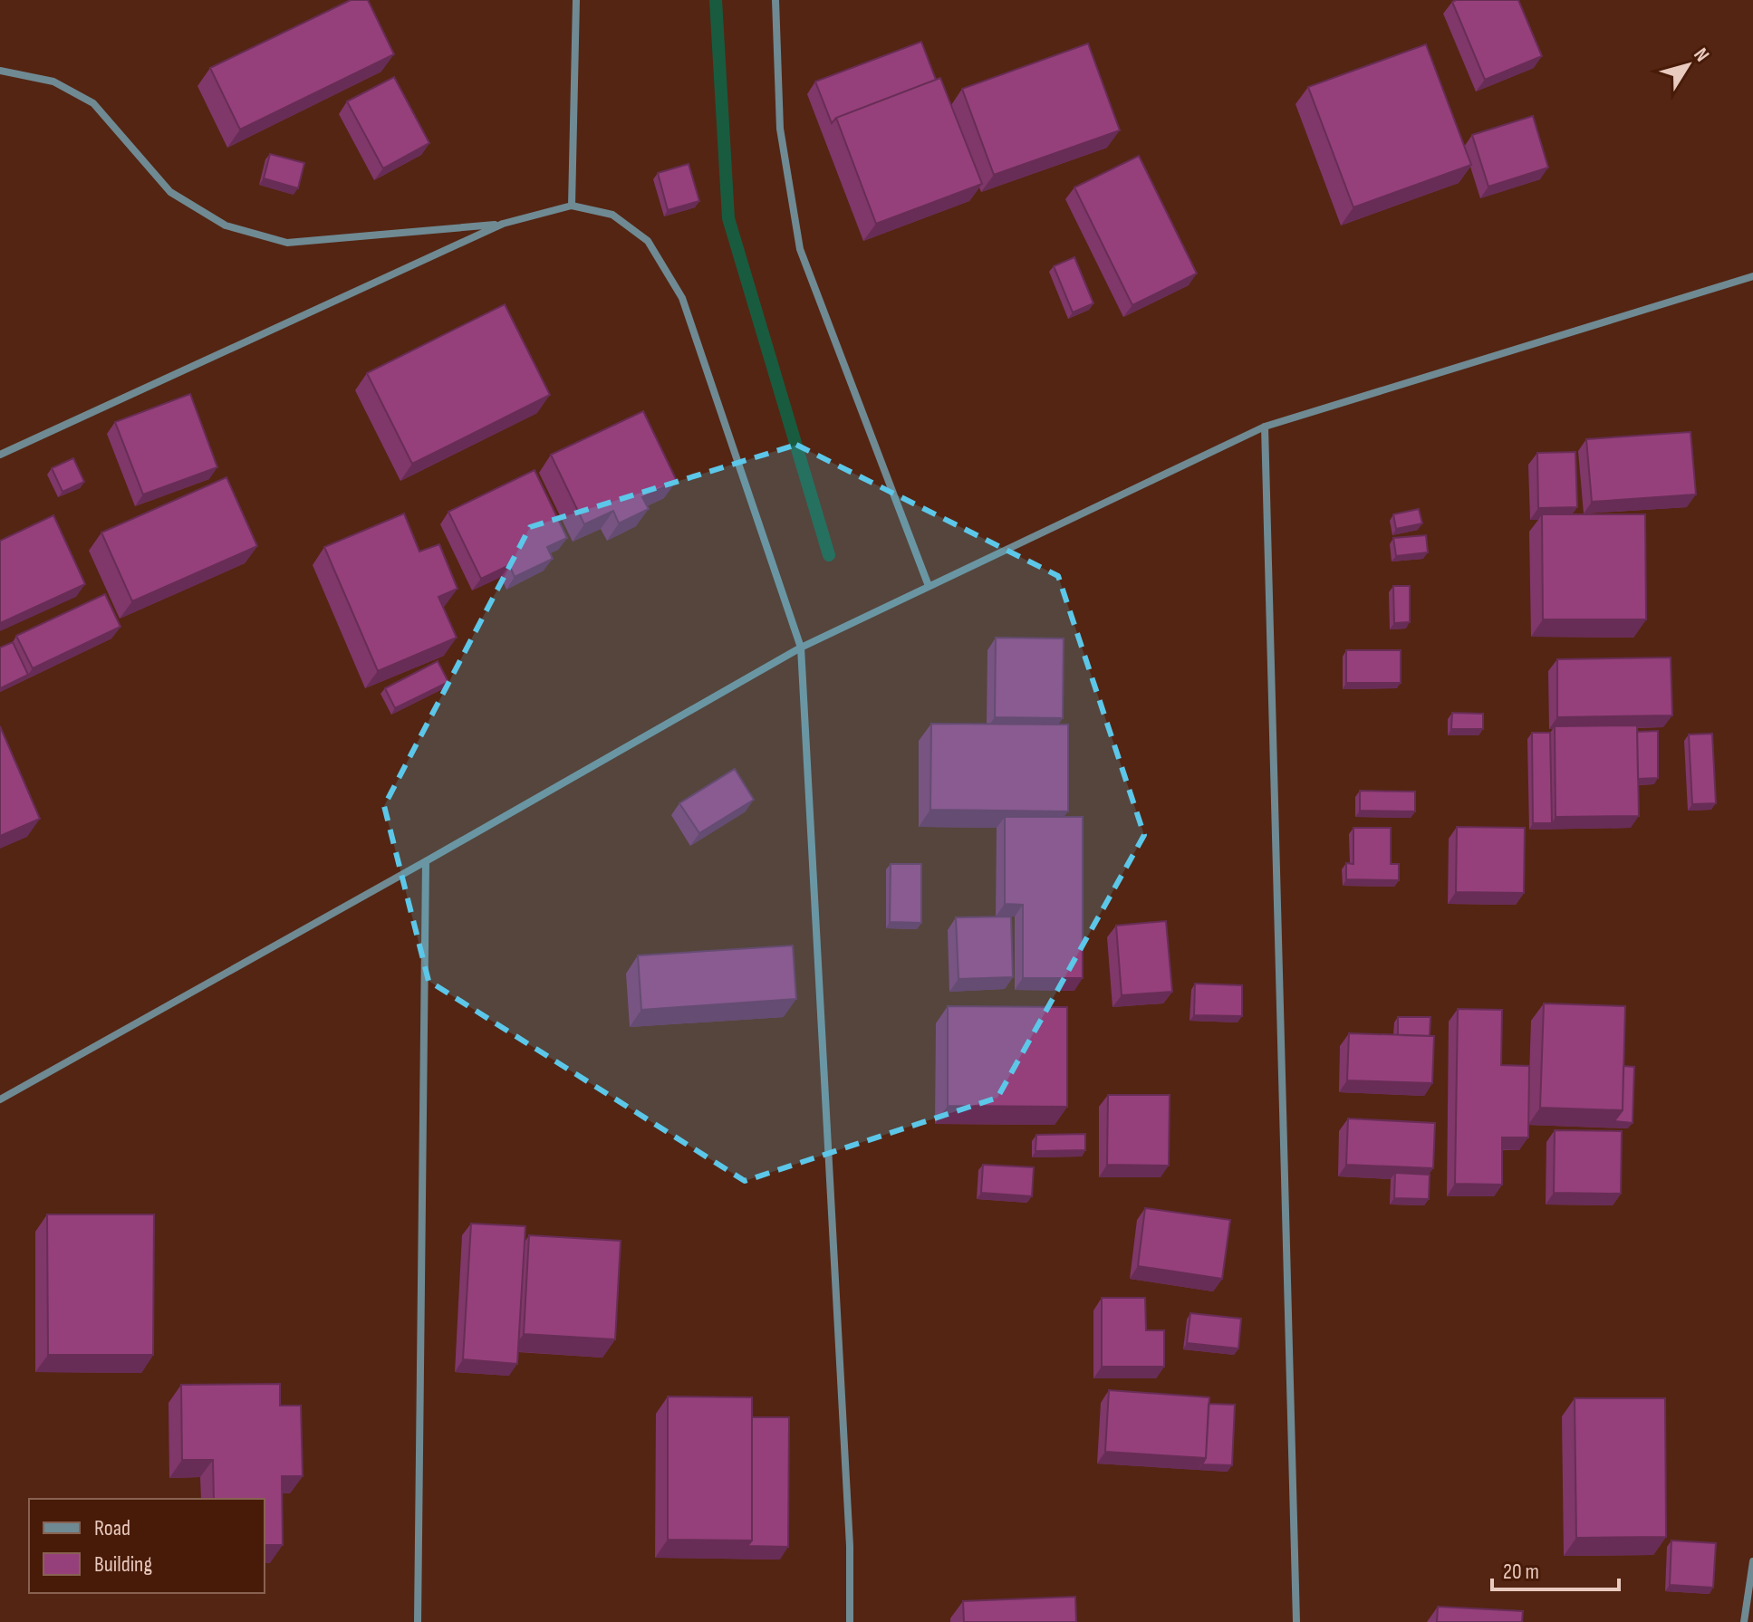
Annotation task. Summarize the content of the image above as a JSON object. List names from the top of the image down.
{
  "legend": ["Road", "Building"],
  "scale_bar": "20 m",
  "north": "top right"
}
